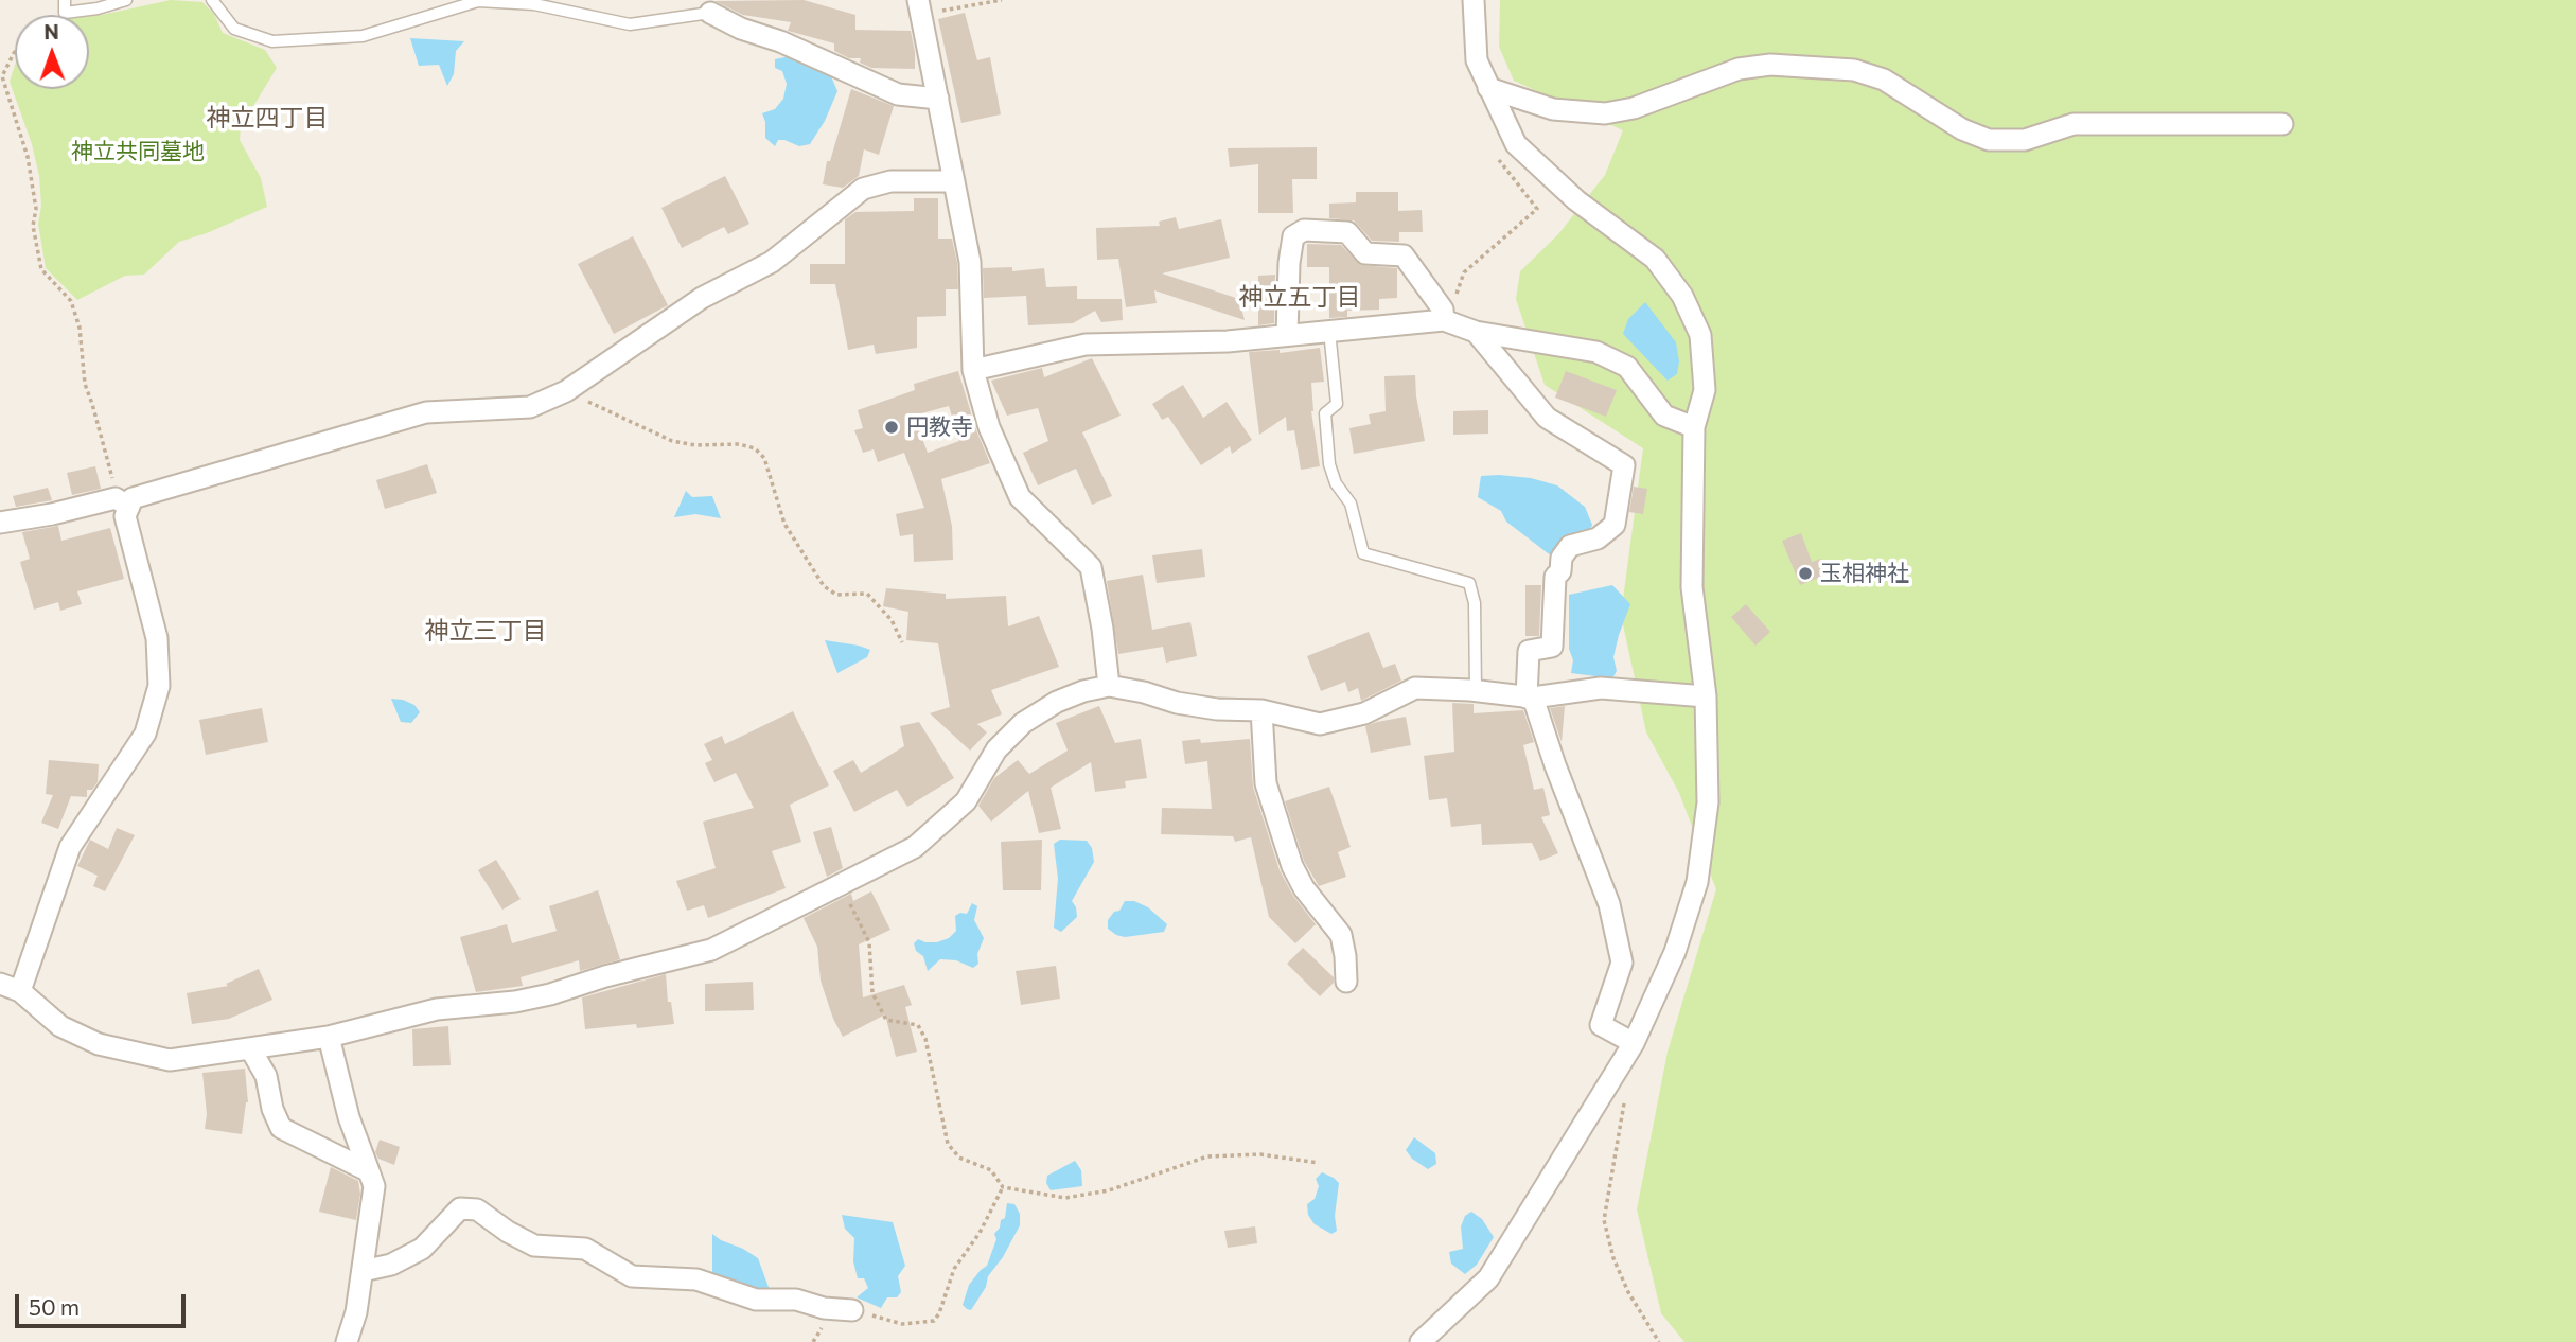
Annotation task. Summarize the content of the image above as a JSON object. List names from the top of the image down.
{
  "districts": ["神立四丁目", "神立五丁目", "神立三丁目"],
  "parks": ["神立共同墓地"],
  "places": ["円教寺", "玉相神社"],
  "scale_bar": "50 m",
  "north": "top"
}
